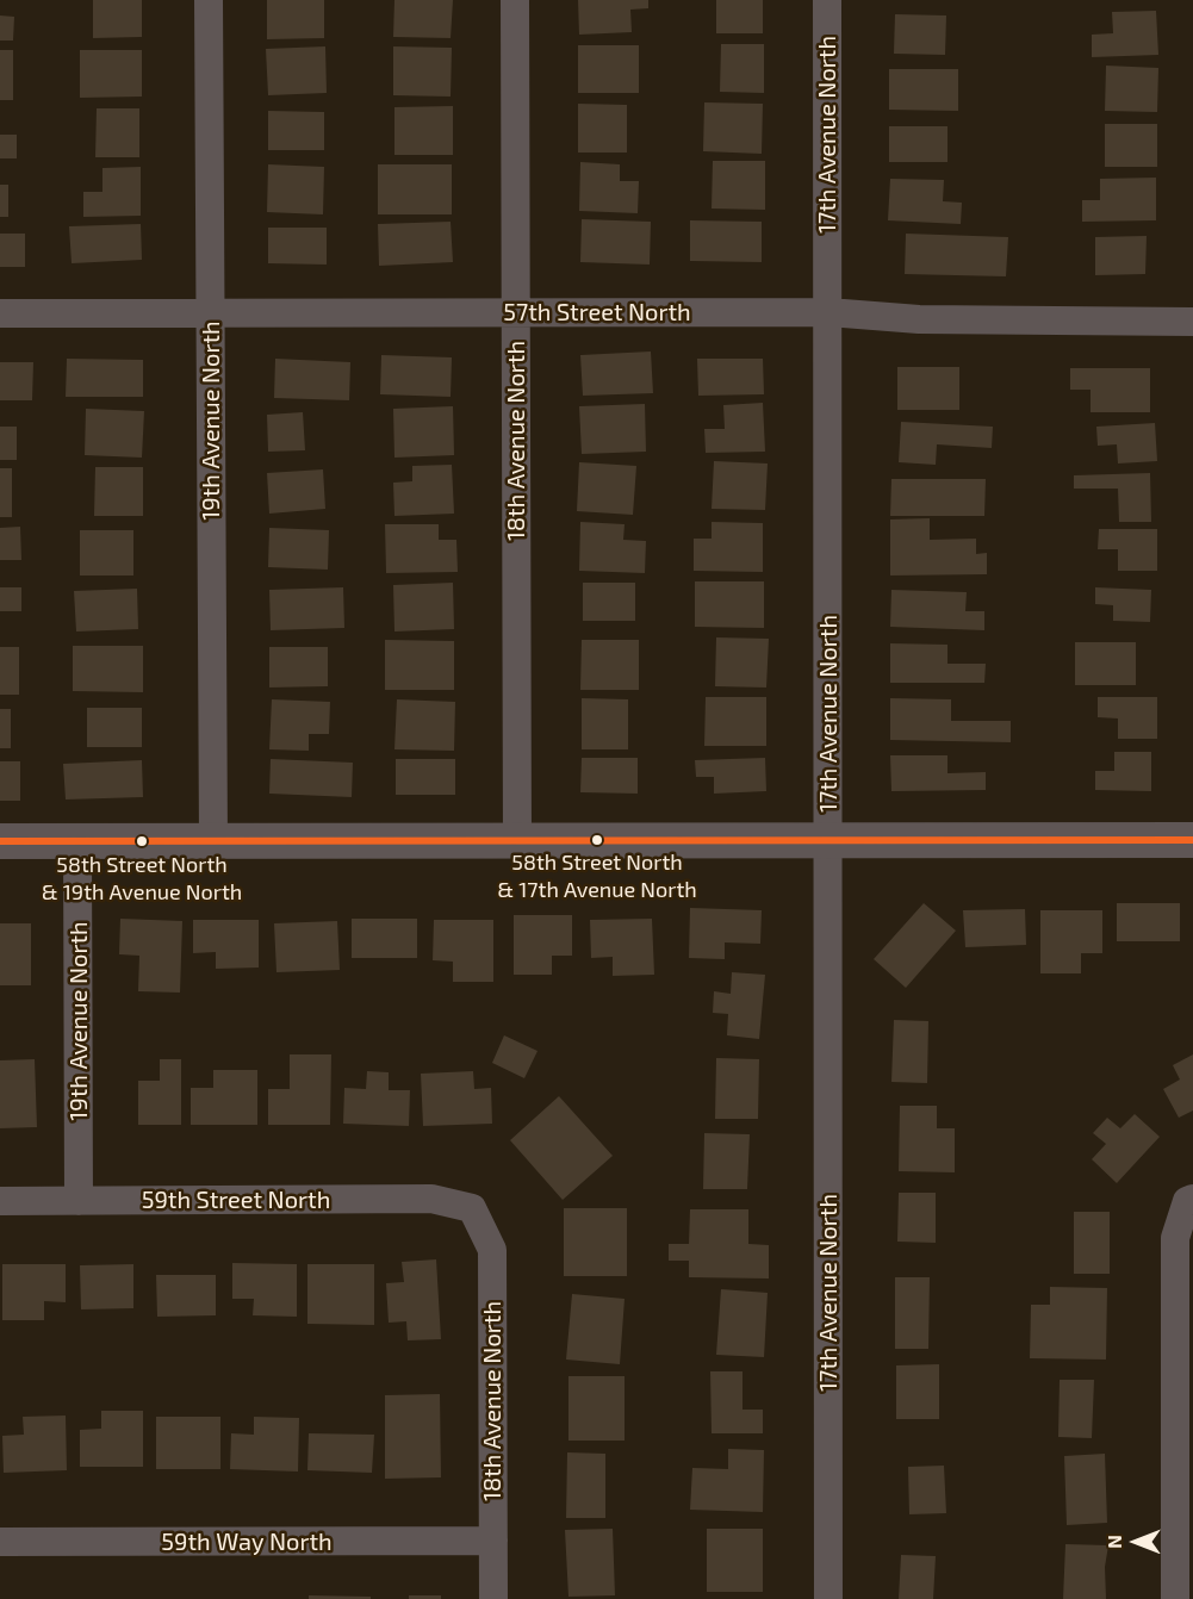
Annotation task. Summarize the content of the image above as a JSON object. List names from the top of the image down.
{
  "streets": {
    "street": [
      "17th Avenue North",
      "57th Street North",
      "19th Avenue North",
      "18th Avenue North",
      "59th Street North",
      "59th Way North"
    ]
  },
  "crossings": [
    ["17th Avenue North", "57th Street North"],
    ["57th Street North", "19th Avenue North"],
    ["57th Street North", "18th Avenue North"],
    ["19th Avenue North", "59th Street North"],
    ["18th Avenue North", "59th Street North"],
    ["18th Avenue North", "59th Way North"]
  ],
  "places": ["58th Street North & 17th Avenue North", "58th Street North & 19th Avenue North"],
  "north": "left"
}
